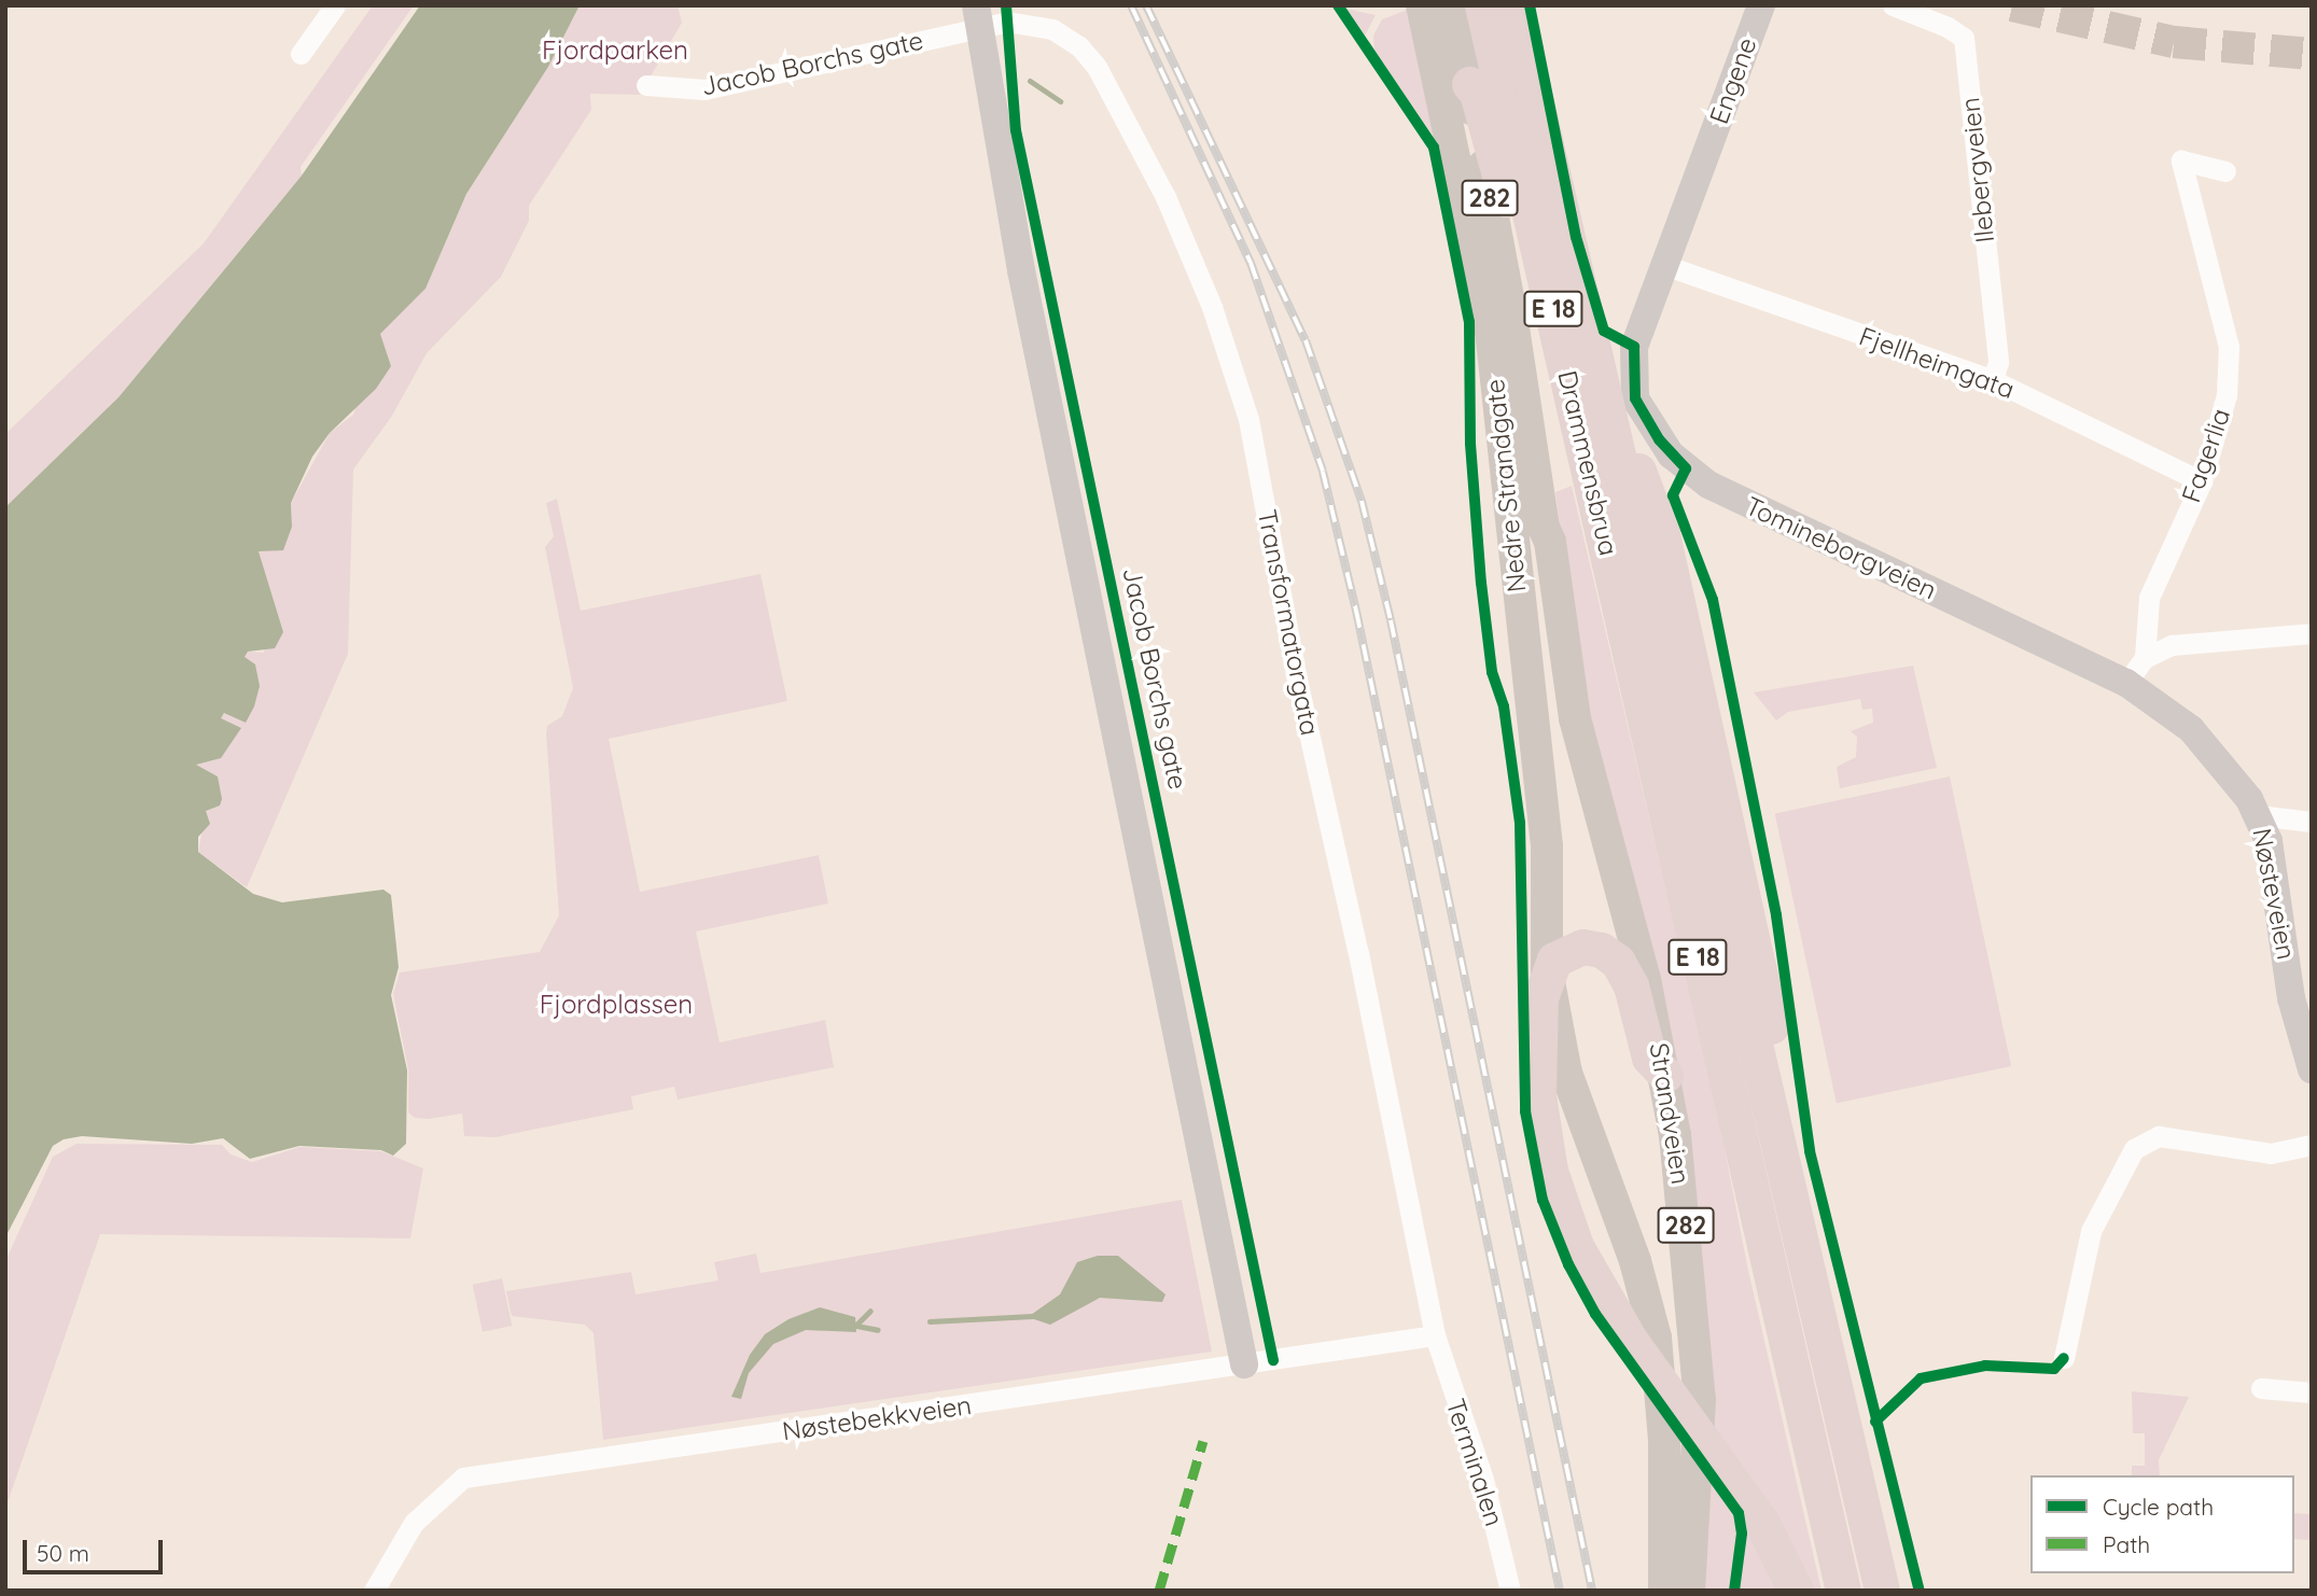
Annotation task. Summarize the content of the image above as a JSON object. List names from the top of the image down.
{
  "streets": {
    "highway": ["E 18", "Drammensbrua"],
    "main road": [
      "Jacob Borchs gate",
      "Engene",
      "282",
      "Nedre Strandgate",
      "Tomineborgveien",
      "Nøsteveien",
      "Strandveien"
    ],
    "street": [
      "Ilebergveien",
      "Fjellheimgata",
      "Fagerlia",
      "Transformatorgata",
      "Nøstebekkveien",
      "Terminalen"
    ]
  },
  "crossings": [
    ["Jacob Borchs gate", "Transformatorgata"],
    ["Jacob Borchs gate", "Nøstebekkveien"],
    ["Engene", "Tomineborgveien"],
    ["Ilebergveien", "Fjellheimgata"],
    ["282", "E 18"],
    ["282", "Nedre Strandgate"],
    ["282", "Strandveien"],
    ["E 18", "Drammensbrua"],
    ["E 18", "Nedre Strandgate"],
    ["E 18", "Strandveien"],
    ["Fjellheimgata", "Fagerlia"],
    ["Fjellheimgata", "Tomineborgveien"],
    ["Nedre Strandgate", "Strandveien"],
    ["Tomineborgveien", "Nøsteveien"],
    ["Transformatorgata", "Nøstebekkveien"],
    ["Transformatorgata", "Terminalen"],
    ["Nøstebekkveien", "Terminalen"]
  ],
  "parks": ["Fjordparken", "Fjordplassen"],
  "legend": ["Cycle path", "Path"],
  "scale_bar": "50 m"
}
